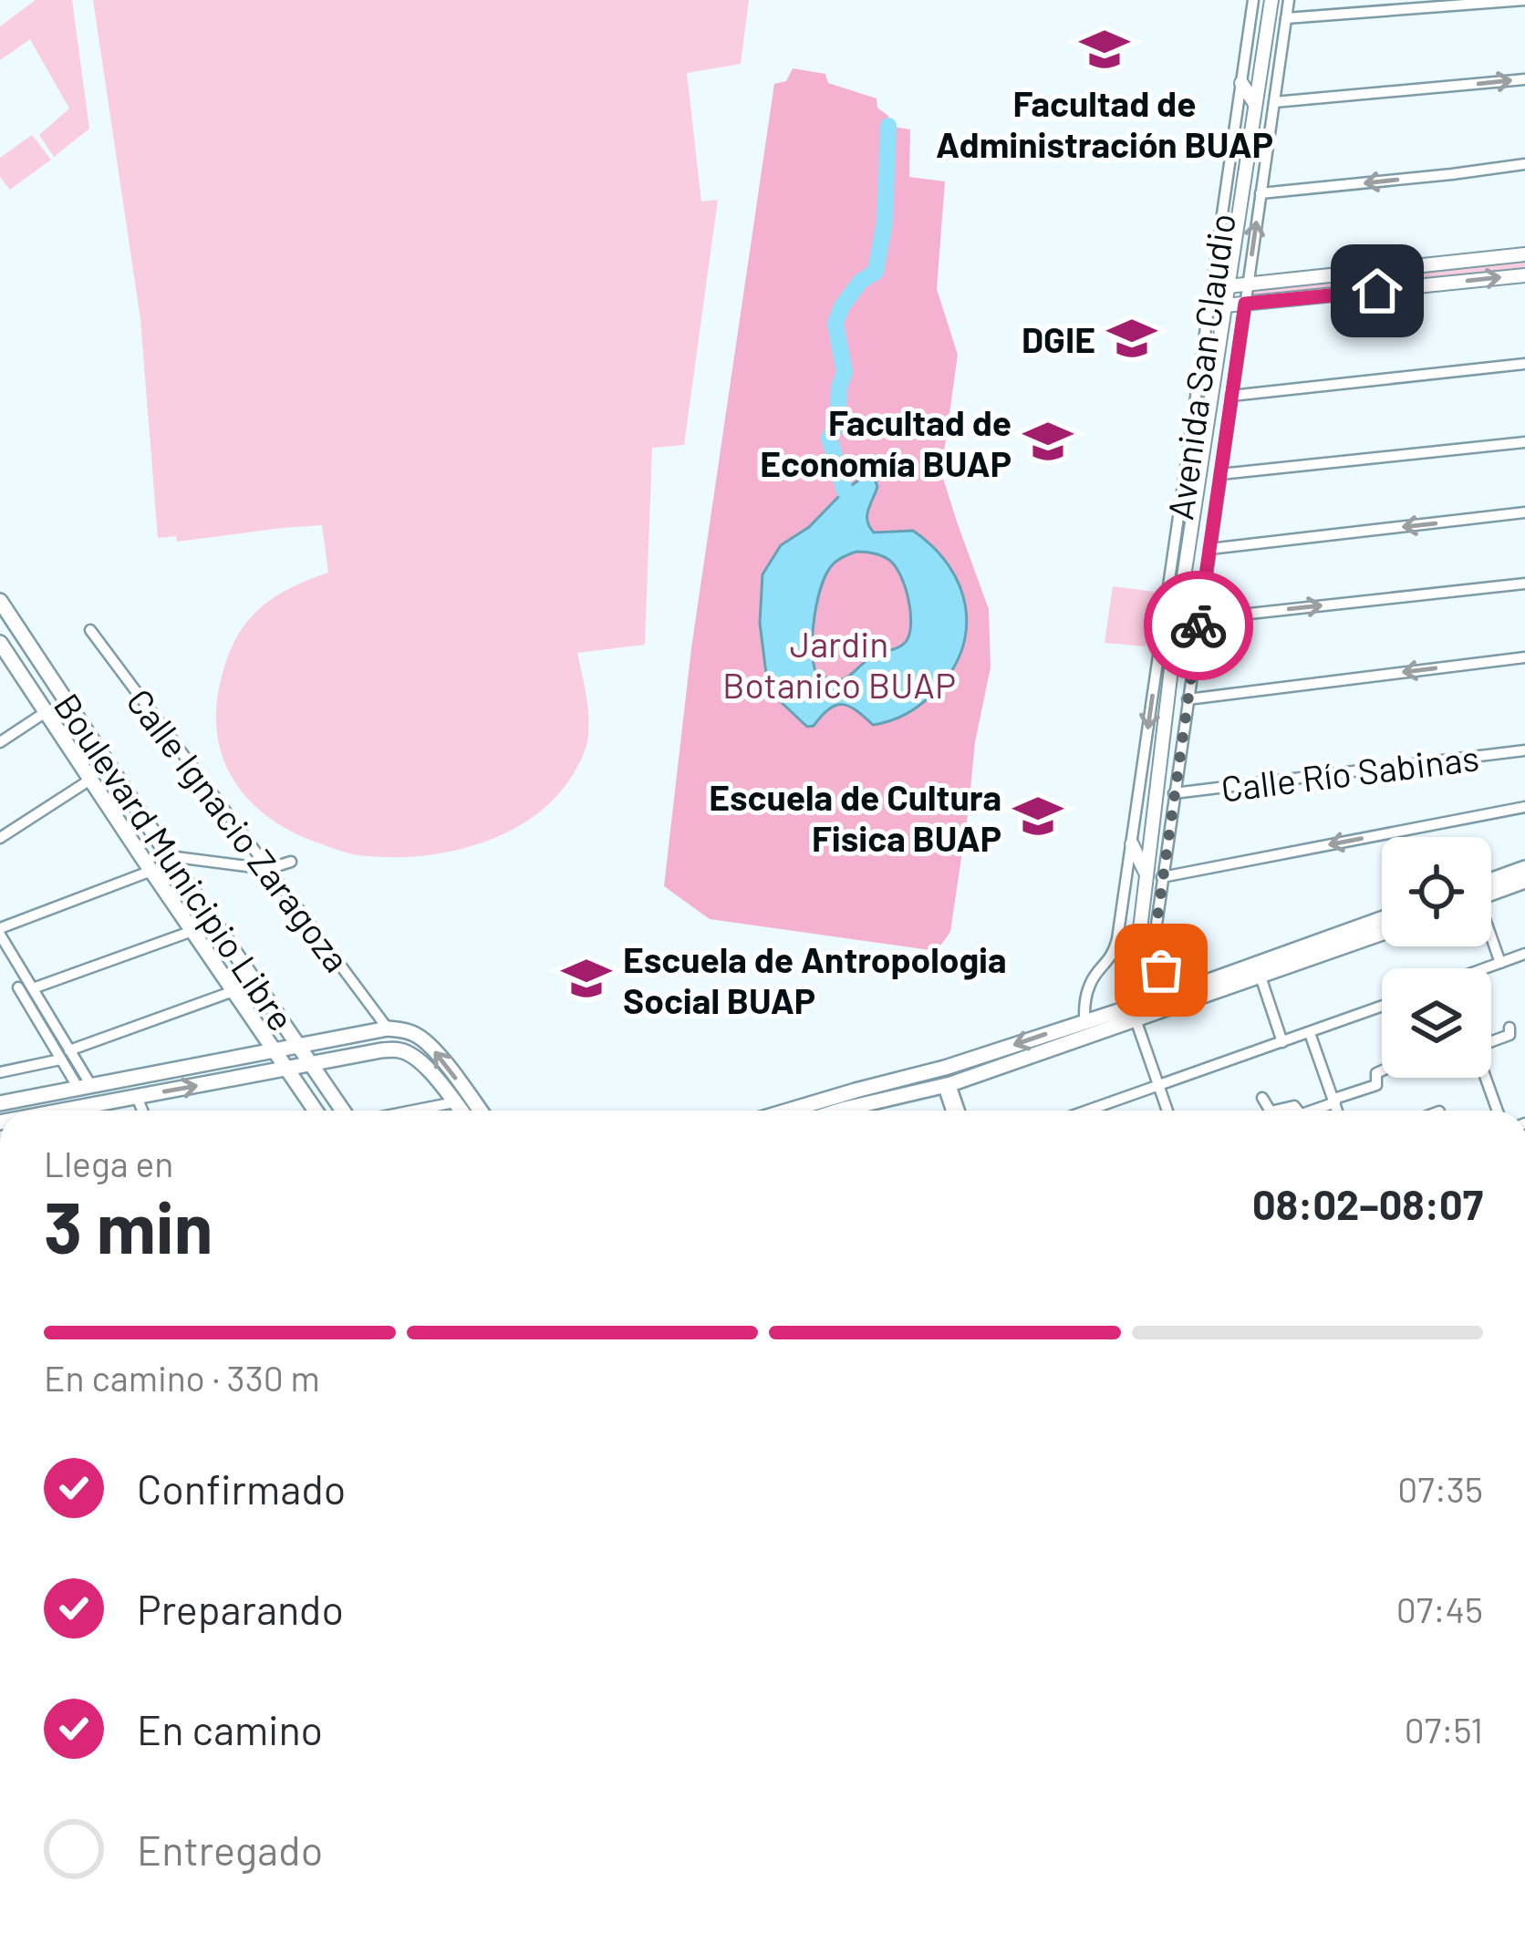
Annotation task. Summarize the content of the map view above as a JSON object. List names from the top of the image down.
{
  "streets": {
    "main road": ["Boulevard Municipio Libre"],
    "street": ["Avenida San Claudio", "Calle Río Sabinas", "Calle Ignacio Zaragoza"]
  },
  "crossings": [
    ["Avenida San Claudio", "Calle Río Sabinas"]
  ],
  "parks": ["Jardin Botanico BUAP"],
  "places": {
    "school or university": [
      "Facultad de Administración BUAP",
      "DGIE",
      "Facultad de Economía BUAP",
      "Escuela de Cultura Fisica BUAP",
      "Escuela de Antropologia Social BUAP"
    ]
  },
  "page": {
    "heading": ["3 min", "Llega en", "08:02–08:07"],
    "bar": "En camino · 330 m",
    "list": [
      ["Confirmado", "07:35"],
      ["Preparando", "07:45"],
      ["En camino", "07:51"],
      "Entregado"
    ]
  }
}
